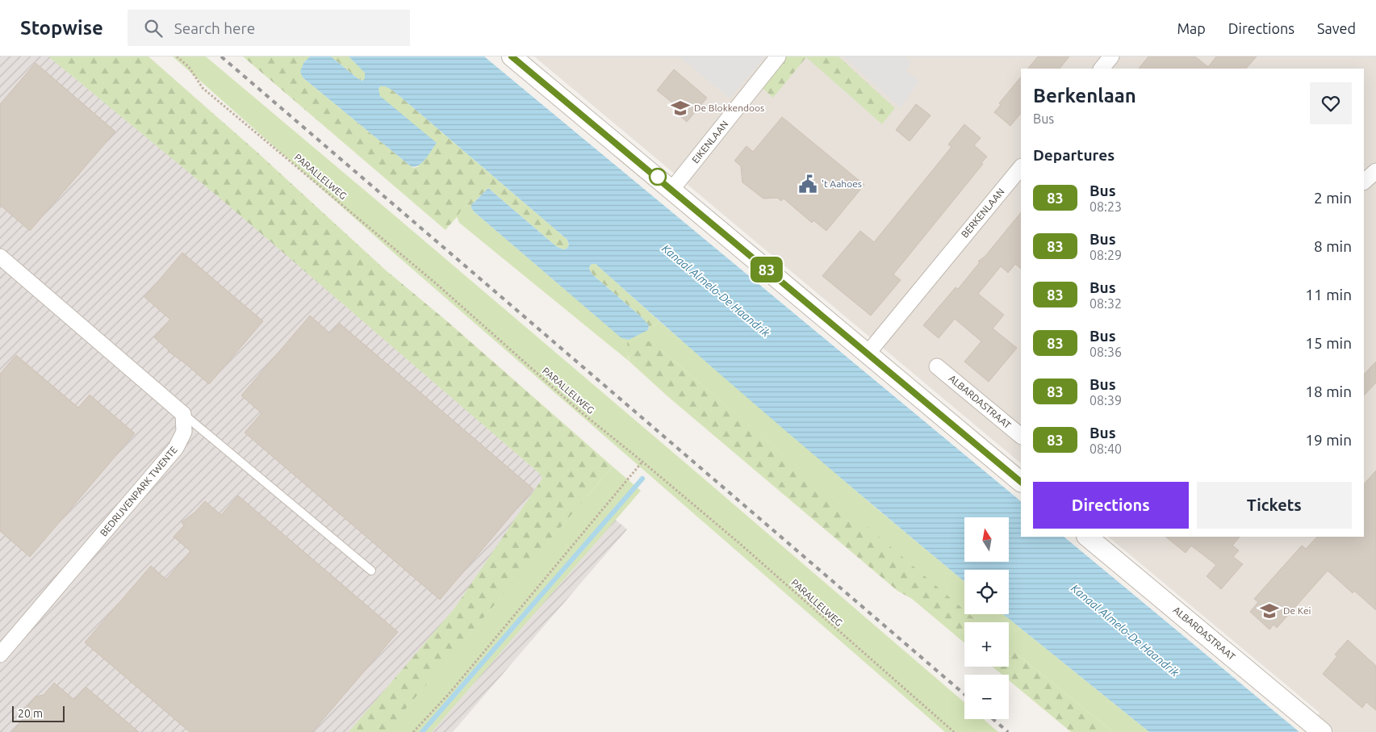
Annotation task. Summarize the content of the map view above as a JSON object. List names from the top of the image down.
{
  "streets": {
    "street": [
      "EIKENLAAN",
      "BERKENLAAN",
      "ALBARDASTRAAT",
      "BEDRIJVENPARK TWENTE"
    ],
    "path": ["PARALLELWEG"]
  },
  "water": ["Kanaal Almelo-De Haandrik"],
  "places": {
    "school or university": ["De Blokkendoos", "De Kei"],
    "public building": ["'t Aahoes"]
  },
  "lines": ["bus line 83"],
  "scale_bar": "20 m",
  "north": "top",
  "page": {
    "header": "Stopwise",
    "search": "Search here",
    "nav": ["Map", "Directions", "Saved"],
    "on_map": "83",
    "heading": [
      ["Berkenlaan", "Bus"],
      "Departures"
    ],
    "list": [
      {
        "mark": "83",
        "name": "Bus",
        "note": "08:23",
        "value": "2 min"
      },
      {
        "mark": "83",
        "name": "Bus",
        "note": "08:29",
        "value": "8 min"
      },
      {
        "mark": "83",
        "name": "Bus",
        "note": "08:32",
        "value": "11 min"
      },
      {
        "mark": "83",
        "name": "Bus",
        "note": "08:36",
        "value": "15 min"
      },
      {
        "mark": "83",
        "name": "Bus",
        "note": "08:39",
        "value": "18 min"
      },
      {
        "mark": "83",
        "name": "Bus",
        "note": "08:40",
        "value": "19 min"
      }
    ],
    "buttons": ["Directions", "Tickets"],
    "map_buttons": ["+", "−"],
    "scale": "20 m"
  }
}
